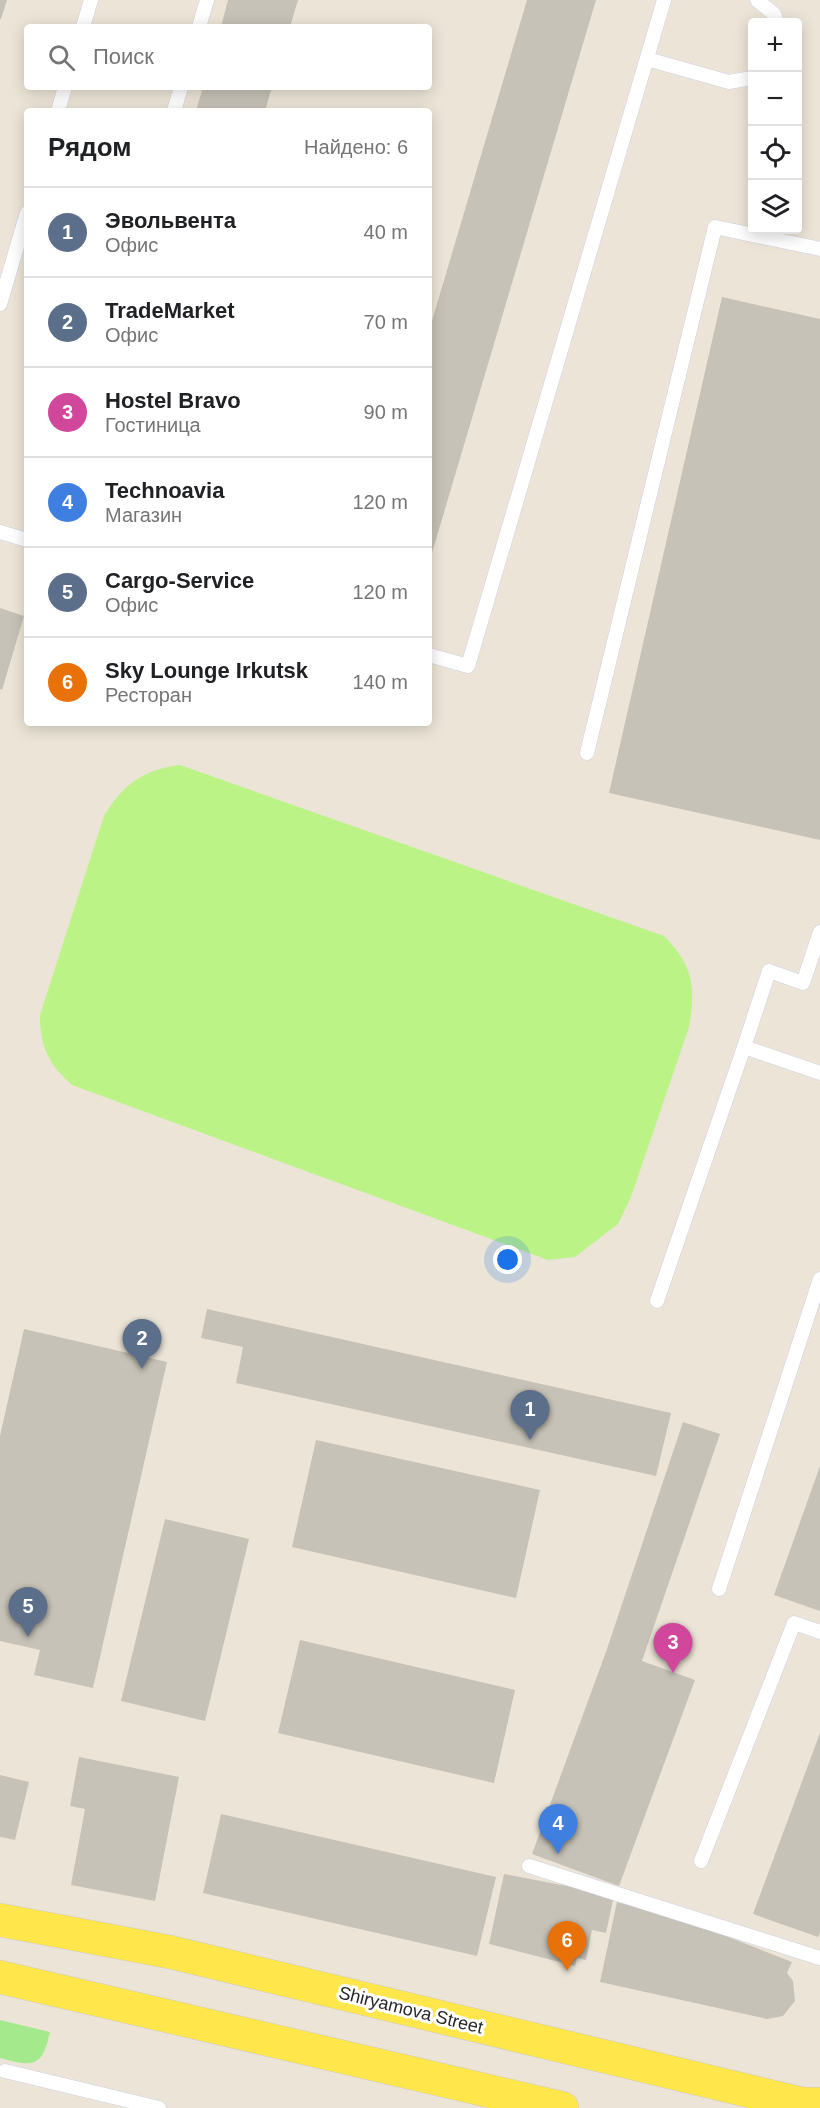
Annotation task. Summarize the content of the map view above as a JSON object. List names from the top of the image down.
{
  "streets": {
    "main road": ["Shiryamova Street"]
  },
  "page": {
    "map_buttons": ["+", "−"],
    "search": "Поиск",
    "heading": ["Рядом", "Найдено: 6"],
    "list": [
      {
        "mark": "1",
        "name": "Эвольвента",
        "note": "Офис",
        "value": "40 m"
      },
      {
        "mark": "2",
        "name": "TradeMarket",
        "note": "Офис",
        "value": "70 m"
      },
      {
        "mark": "3",
        "name": "Hostel Bravo",
        "note": "Гостиница",
        "value": "90 m"
      },
      {
        "mark": "4",
        "name": "Technoavia",
        "note": "Магазин",
        "value": "120 m"
      },
      {
        "mark": "5",
        "name": "Cargo-Service",
        "note": "Офис",
        "value": "120 m"
      },
      {
        "mark": "6",
        "name": "Sky Lounge Irkutsk",
        "note": "Ресторан",
        "value": "140 m"
      }
    ],
    "pins": [
      "2",
      "1",
      "5",
      "3",
      "4",
      "6"
    ]
  }
}
